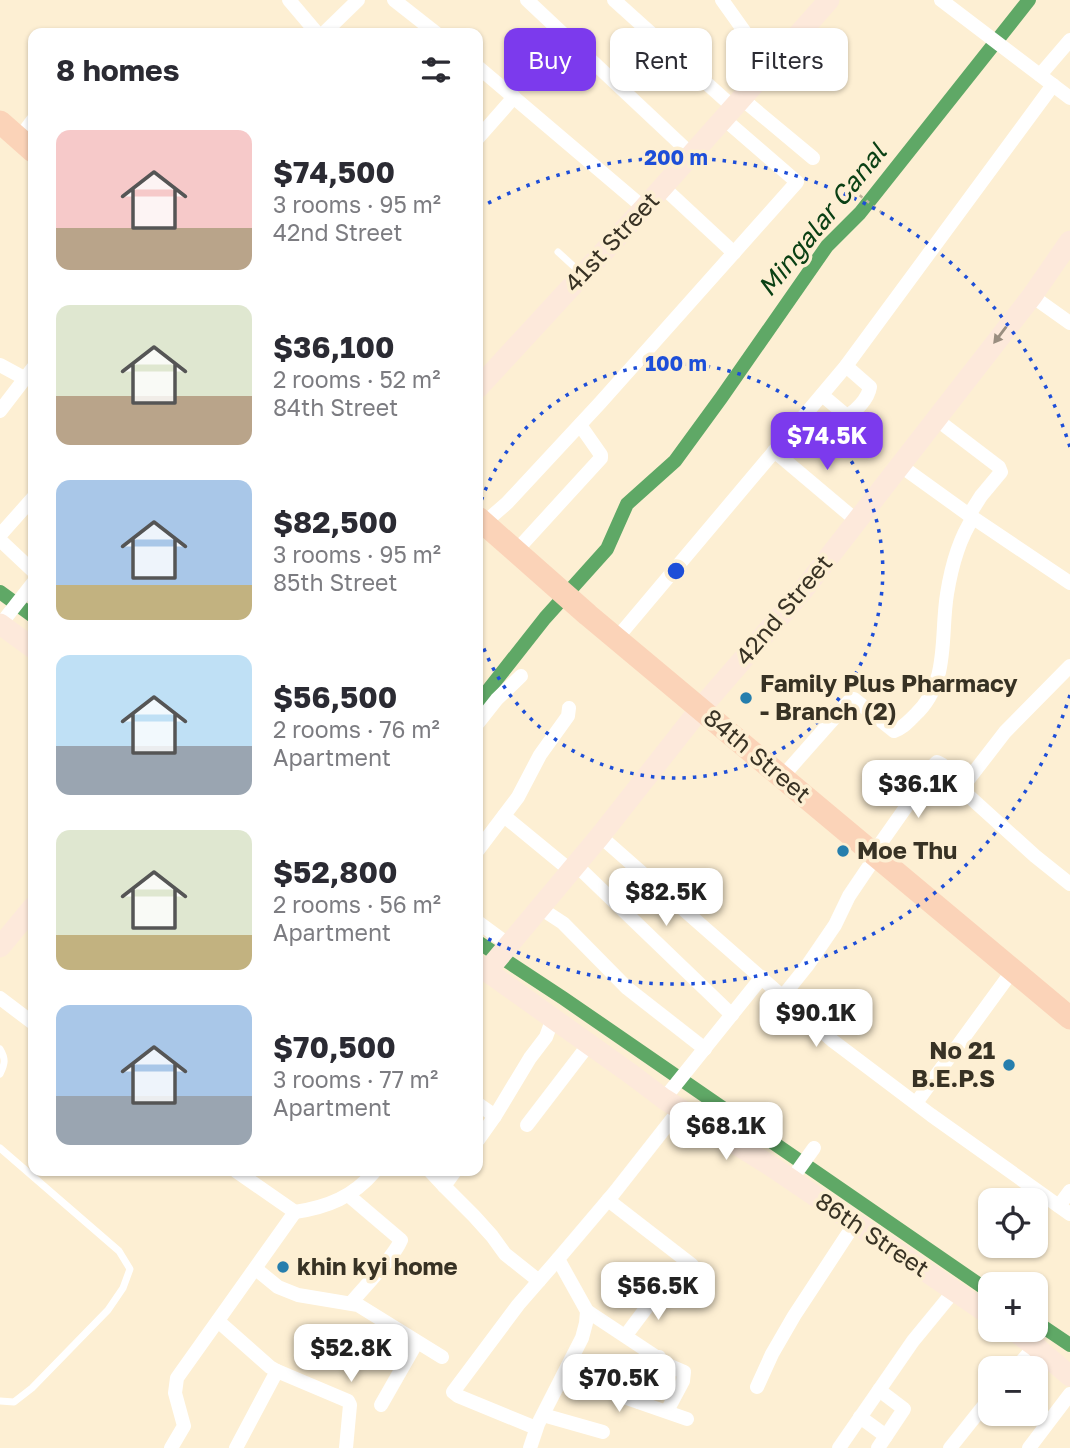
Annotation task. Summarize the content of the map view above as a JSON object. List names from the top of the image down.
{
  "streets": {
    "main road": ["84th Street"],
    "street": ["41st Street", "42nd Street", "86th Street"]
  },
  "crossings": [
    ["42nd Street", "84th Street"],
    ["42nd Street", "86th Street"]
  ],
  "water": ["Mingalar Canal"],
  "places": [
    "Family Plus Pharmacy - Branch (2)",
    "Moe Thu",
    "No 21 B.E.P.S",
    "khin kyi home"
  ],
  "page": {
    "chip": ["Buy", "Rent", "Filters"],
    "heading": "8 homes",
    "list": [
      {
        "name": "$74,500",
        "note": "3 rooms · 95 m² · 42nd Street"
      },
      {
        "name": "$36,100",
        "note": "2 rooms · 52 m² · 84th Street"
      },
      {
        "name": "$82,500",
        "note": "3 rooms · 95 m² · 85th Street"
      },
      {
        "name": "$56,500",
        "note": "2 rooms · 76 m² · Apartment"
      },
      {
        "name": "$52,800",
        "note": "2 rooms · 56 m² · Apartment"
      },
      {
        "name": "$70,500",
        "note": "3 rooms · 77 m² · Apartment"
      }
    ],
    "price": [
      "$74.5K",
      "$36.1K",
      "$82.5K",
      "$90.1K",
      "$68.1K",
      "$56.5K",
      "$52.8K",
      "$70.5K"
    ],
    "map_buttons": ["+", "−"]
  },
  "rings": ["200 m", "100 m"]
}
